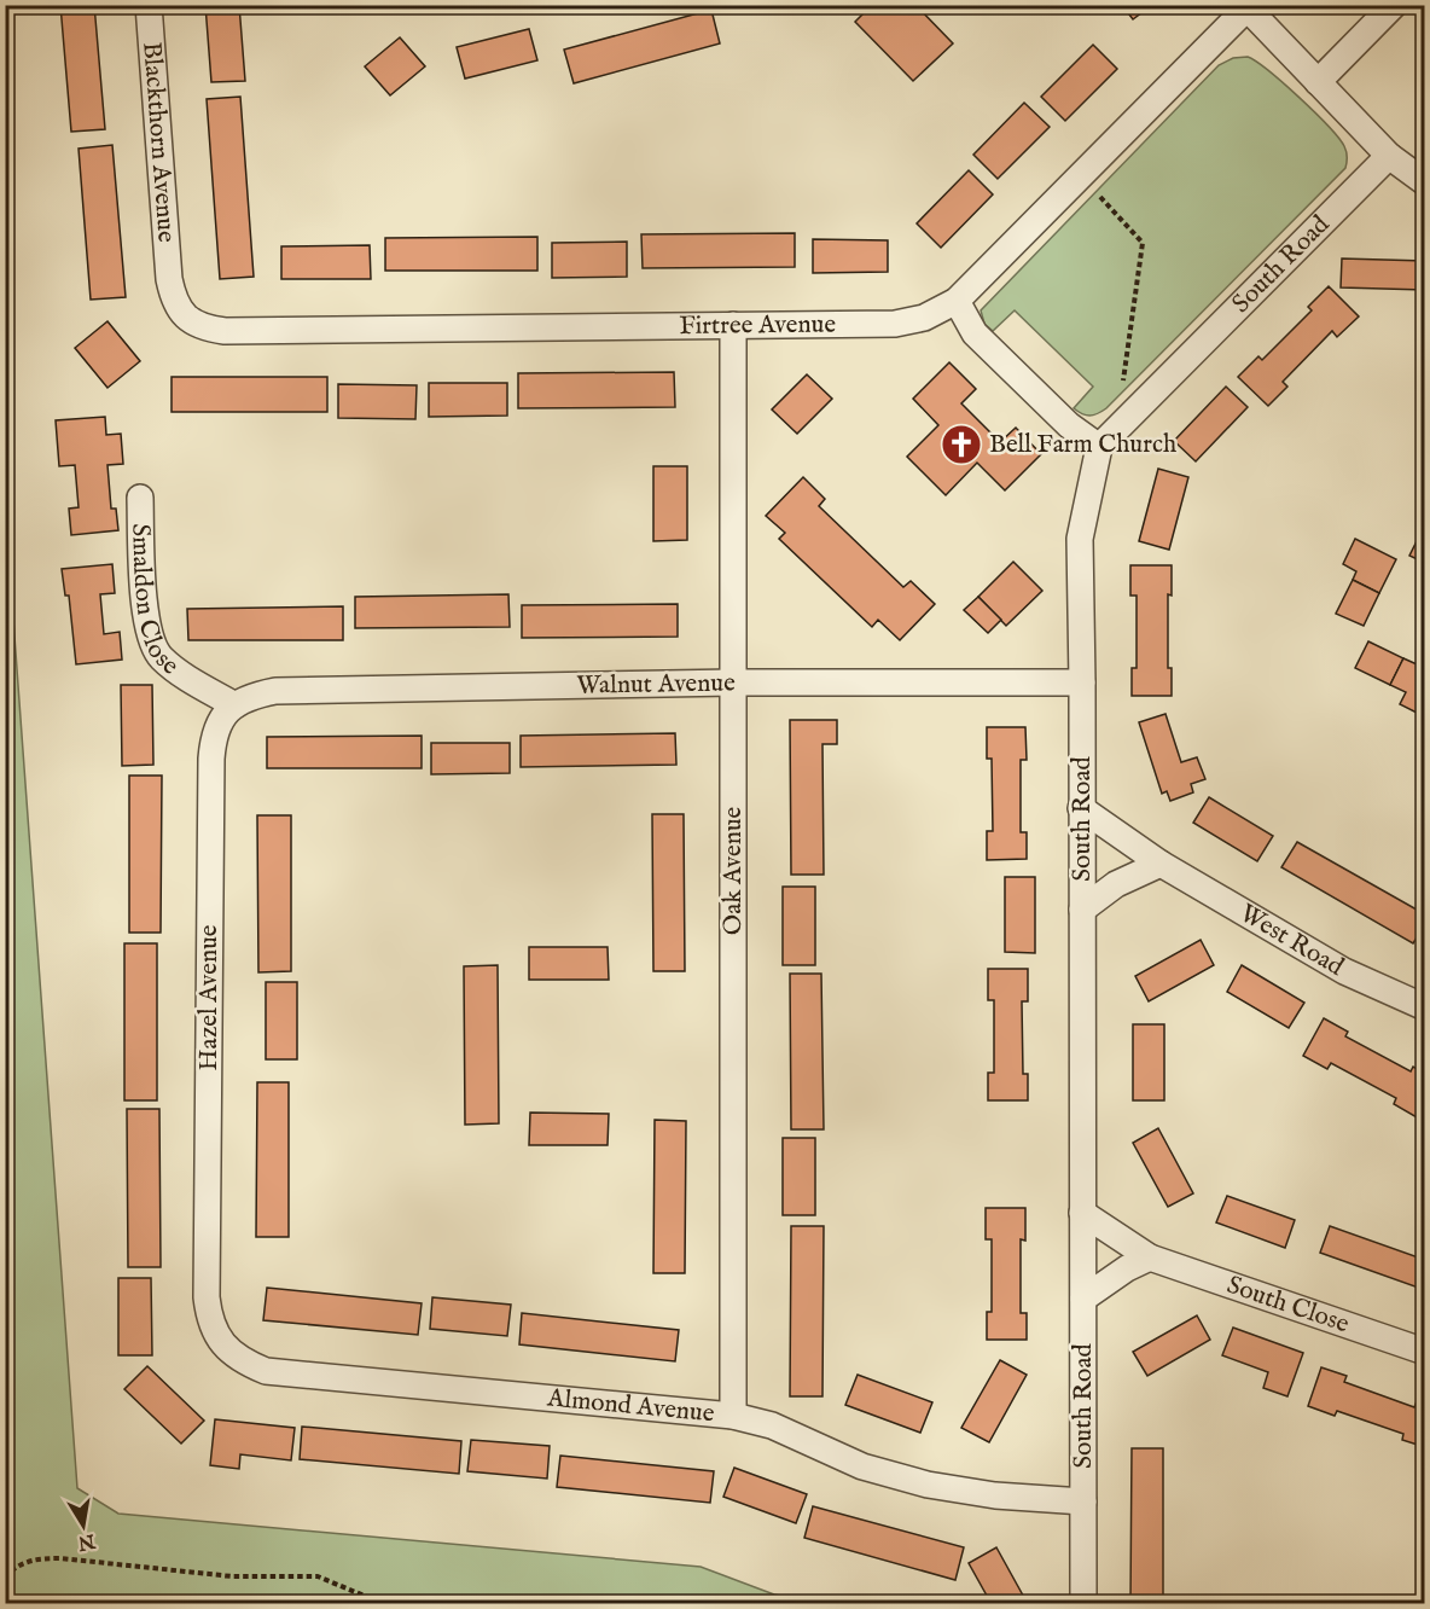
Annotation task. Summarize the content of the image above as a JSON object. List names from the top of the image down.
{
  "streets": {
    "street": [
      "Blackthorn Avenue",
      "South Road",
      "Firtree Avenue",
      "Smaldon Close",
      "Walnut Avenue",
      "Oak Avenue",
      "West Road",
      "Hazel Avenue",
      "South Close",
      "Almond Avenue"
    ]
  },
  "crossings": [
    ["Blackthorn Avenue", "Firtree Avenue"],
    ["South Road", "Walnut Avenue"],
    ["South Road", "West Road"],
    ["South Road", "South Close"],
    ["South Road", "Almond Avenue"],
    ["Firtree Avenue", "Oak Avenue"],
    ["Smaldon Close", "Walnut Avenue"],
    ["Smaldon Close", "Hazel Avenue"],
    ["Walnut Avenue", "Oak Avenue"],
    ["Walnut Avenue", "Hazel Avenue"],
    ["Oak Avenue", "Almond Avenue"],
    ["Hazel Avenue", "Almond Avenue"]
  ],
  "places": {
    "church": ["Bell Farm Church"]
  },
  "north": "bottom"
}
